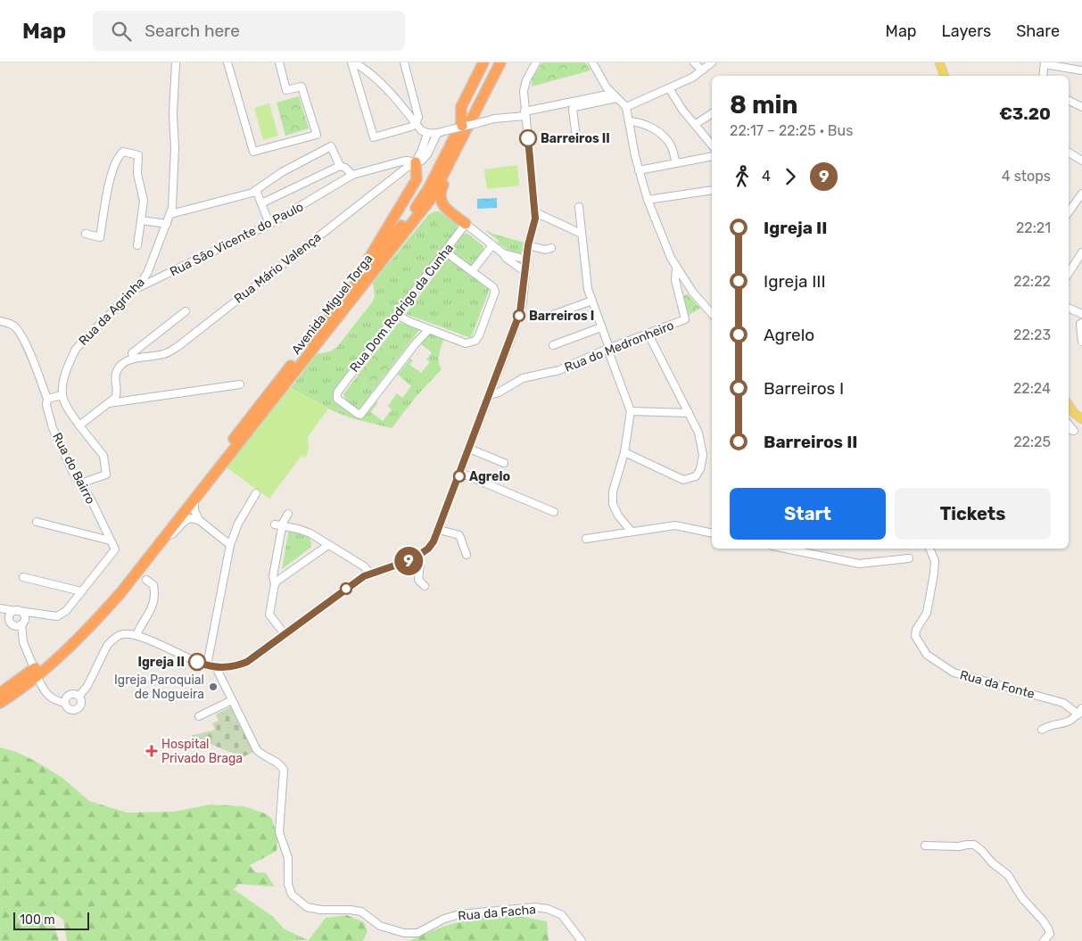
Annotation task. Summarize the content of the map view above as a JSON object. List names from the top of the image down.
{
  "streets": {
    "highway": ["Avenida Miguel Torga"],
    "street": [
      "Rua São Vicente do Paulo",
      "Rua Mário Valença",
      "Rua Dom Rodrigo da Cunha",
      "Rua da Agrinha",
      "Rua do Medronheiro",
      "Rua do Bairro",
      "Rua da Fonte",
      "Rua da Facha"
    ]
  },
  "crossings": [
    ["Rua São Vicente do Paulo", "Rua Mário Valença"],
    ["Rua São Vicente do Paulo", "Rua da Agrinha"]
  ],
  "places": {
    "other": [
      "Barreiros II",
      "Barreiros I",
      "Agrelo",
      "Igreja II",
      "Igreja Paroquial de Nogueira"
    ],
    "health": ["Hospital Privado Braga"]
  },
  "lines": ["bus line 9"],
  "scale_bar": "100 m",
  "page": {
    "header": "Map",
    "search": "Search here",
    "nav": ["Map", "Layers", "Share"],
    "on_map": "9",
    "heading": ["8 min", "22:17 – 22:25 · Bus", "€3.20"],
    "legs": ["4", "9", "4 stops"],
    "list": [
      {
        "name": "Igreja II",
        "value": "22:21"
      },
      {
        "name": "Igreja III",
        "value": "22:22"
      },
      {
        "name": "Agrelo",
        "value": "22:23"
      },
      {
        "name": "Barreiros I",
        "value": "22:24"
      },
      {
        "name": "Barreiros II",
        "value": "22:25"
      }
    ],
    "buttons": ["Start", "Tickets"],
    "scale": "100 m"
  }
}
